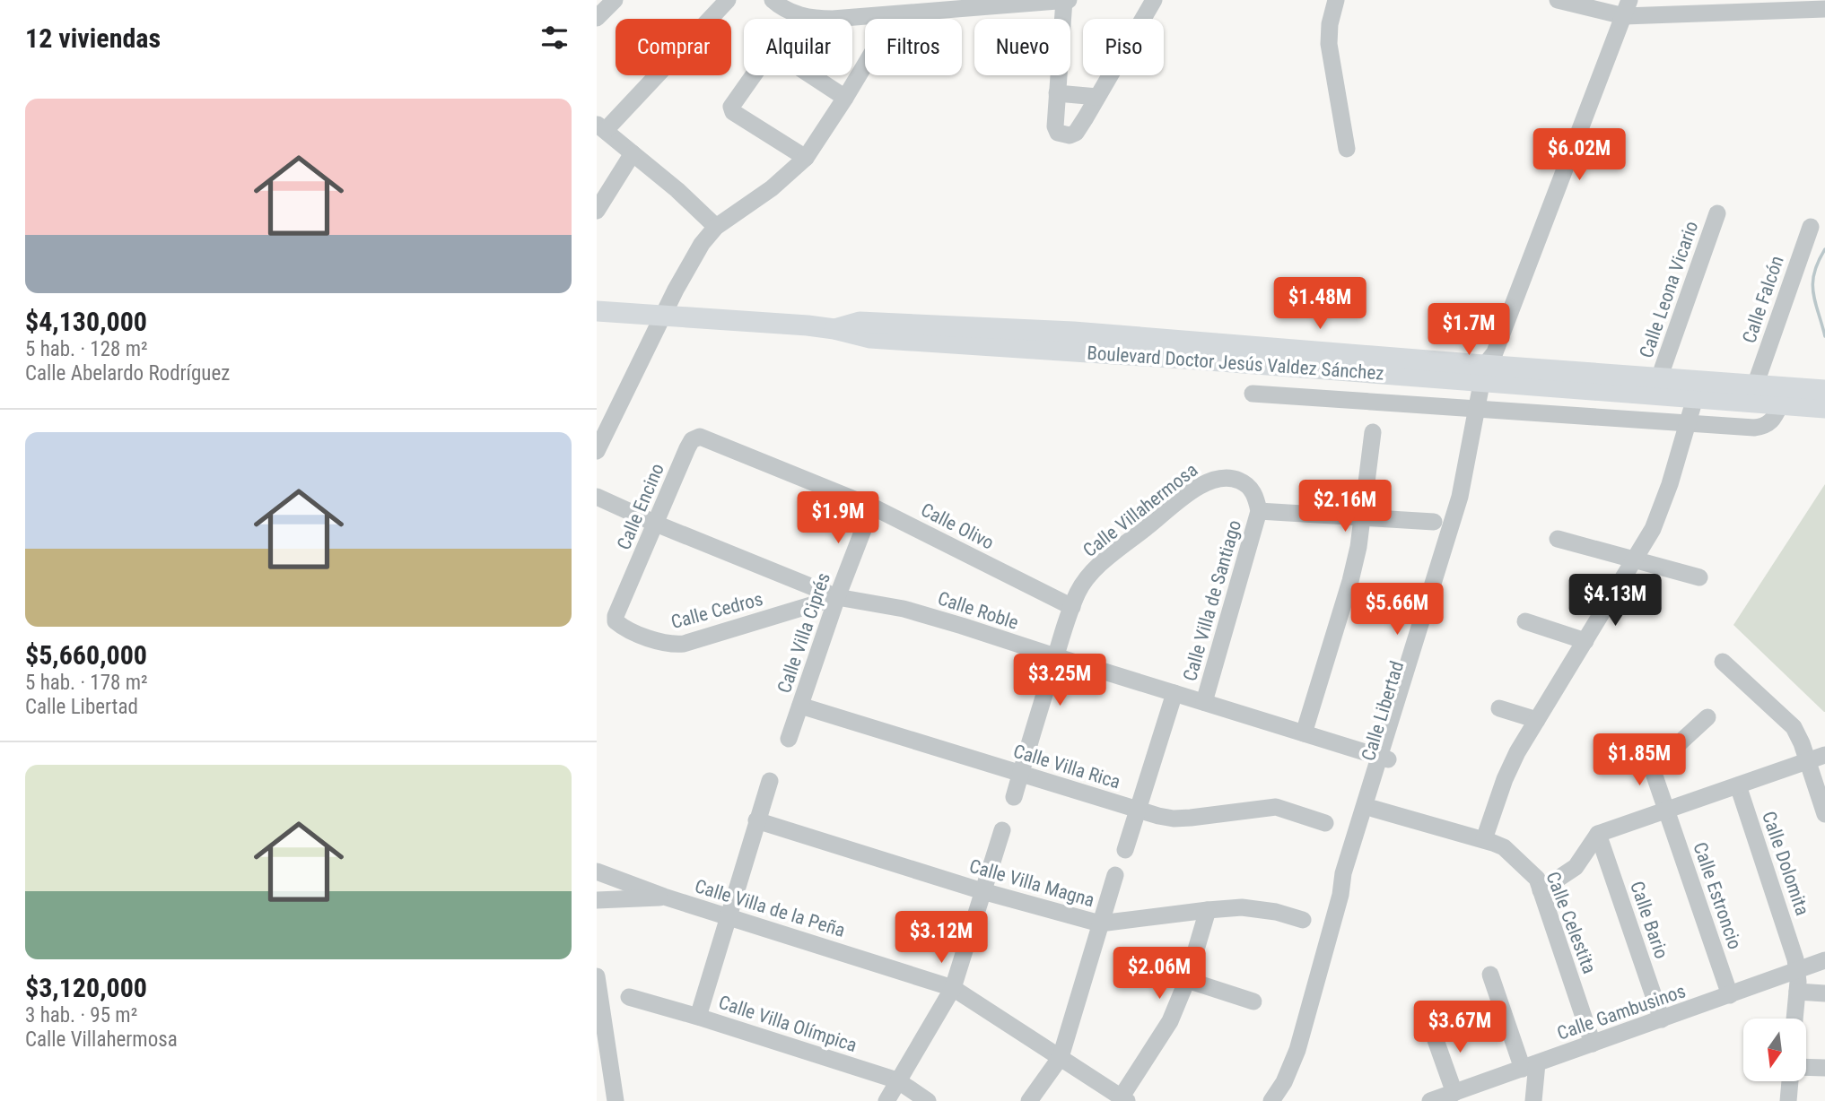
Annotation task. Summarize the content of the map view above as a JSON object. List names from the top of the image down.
{
  "streets": {
    "main road": ["Boulevard Doctor Jesús Valdez Sánchez"],
    "street": [
      "Calle Leona Vicario",
      "Calle Falcón",
      "Calle Encino",
      "Calle Villahermosa",
      "Calle Olivo",
      "Calle Villa de Santiago",
      "Calle Cedros",
      "Calle Roble",
      "Calle Villa Ciprés",
      "Calle Libertad",
      "Calle Villa Rica",
      "Calle Dolomita",
      "Calle Villa Magna",
      "Calle Estroncio",
      "Calle Villa de la Peña",
      "Calle Bario",
      "Calle Celestita",
      "Calle Gambusinos",
      "Calle Villa Olímpica"
    ]
  },
  "crossings": [
    ["Calle Leona Vicario", "Boulevard Doctor Jesús Valdez Sánchez"],
    ["Calle Falcón", "Boulevard Doctor Jesús Valdez Sánchez"],
    ["Boulevard Doctor Jesús Valdez Sánchez", "Calle Libertad"],
    ["Calle Encino", "Calle Olivo"],
    ["Calle Encino", "Calle Cedros"],
    ["Calle Encino", "Calle Roble"],
    ["Calle Villahermosa", "Calle Olivo"],
    ["Calle Villahermosa", "Calle Villa de Santiago"],
    ["Calle Villahermosa", "Calle Roble"],
    ["Calle Villahermosa", "Calle Villa Rica"],
    ["Calle Olivo", "Calle Villa Ciprés"],
    ["Calle Villa de Santiago", "Calle Roble"],
    ["Calle Villa de Santiago", "Calle Villa Rica"],
    ["Calle Cedros", "Calle Roble"],
    ["Calle Cedros", "Calle Villa Ciprés"],
    ["Calle Roble", "Calle Villa Ciprés"],
    ["Calle Roble", "Calle Libertad"],
    ["Calle Villa Ciprés", "Calle Villa Rica"],
    ["Calle Libertad", "Calle Celestita"],
    ["Calle Dolomita", "Calle Gambusinos"],
    ["Calle Estroncio", "Calle Gambusinos"],
    ["Calle Bario", "Calle Gambusinos"],
    ["Calle Celestita", "Calle Gambusinos"]
  ],
  "north": "bottom",
  "page": {
    "heading": "12 viviendas",
    "chip": [
      "Comprar",
      "Alquilar",
      "Filtros",
      "Nuevo",
      "Piso"
    ],
    "list": [
      {
        "name": "$4,130,000",
        "note": "5 hab. · 128 m² · Calle Abelardo Rodríguez"
      },
      {
        "name": "$5,660,000",
        "note": "5 hab. · 178 m² · Calle Libertad"
      },
      {
        "name": "$3,120,000",
        "note": "3 hab. · 95 m² · Calle Villahermosa"
      }
    ],
    "price": [
      "$6.02M",
      "$1.48M",
      "$1.7M",
      "$2.16M",
      "$1.9M",
      "$4.13M",
      "$5.66M",
      "$3.25M",
      "$1.85M",
      "$3.12M",
      "$2.06M",
      "$3.67M"
    ]
  }
}
